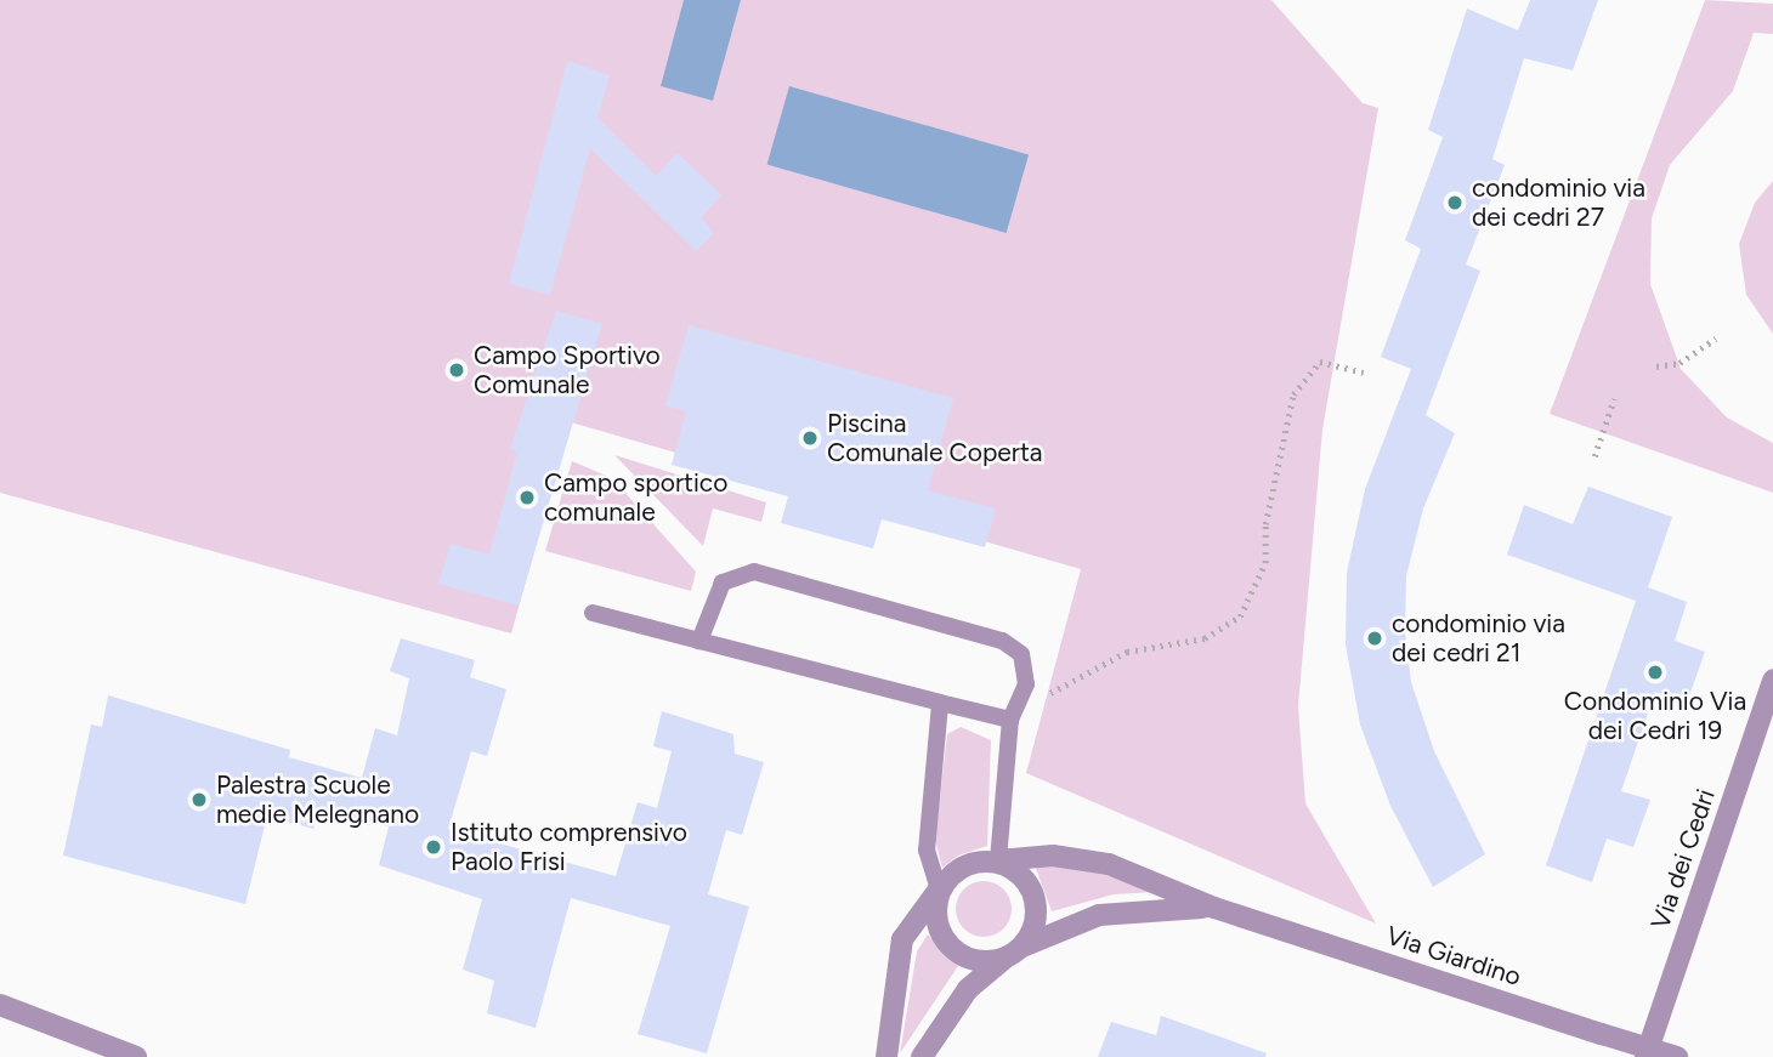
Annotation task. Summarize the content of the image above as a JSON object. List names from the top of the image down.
{
  "streets": {
    "street": ["Via dei Cedri", "Via Giardino"]
  },
  "places": [
    "condominio via dei cedri 27",
    "Campo Sportivo Comunale",
    "Piscina Comunale Coperta",
    "Campo sportico comunale",
    "condominio via dei cedri 21",
    "Condominio Via dei Cedri 19",
    "Palestra Scuole medie Melegnano",
    "Istituto comprensivo Paolo Frisi"
  ]
}
